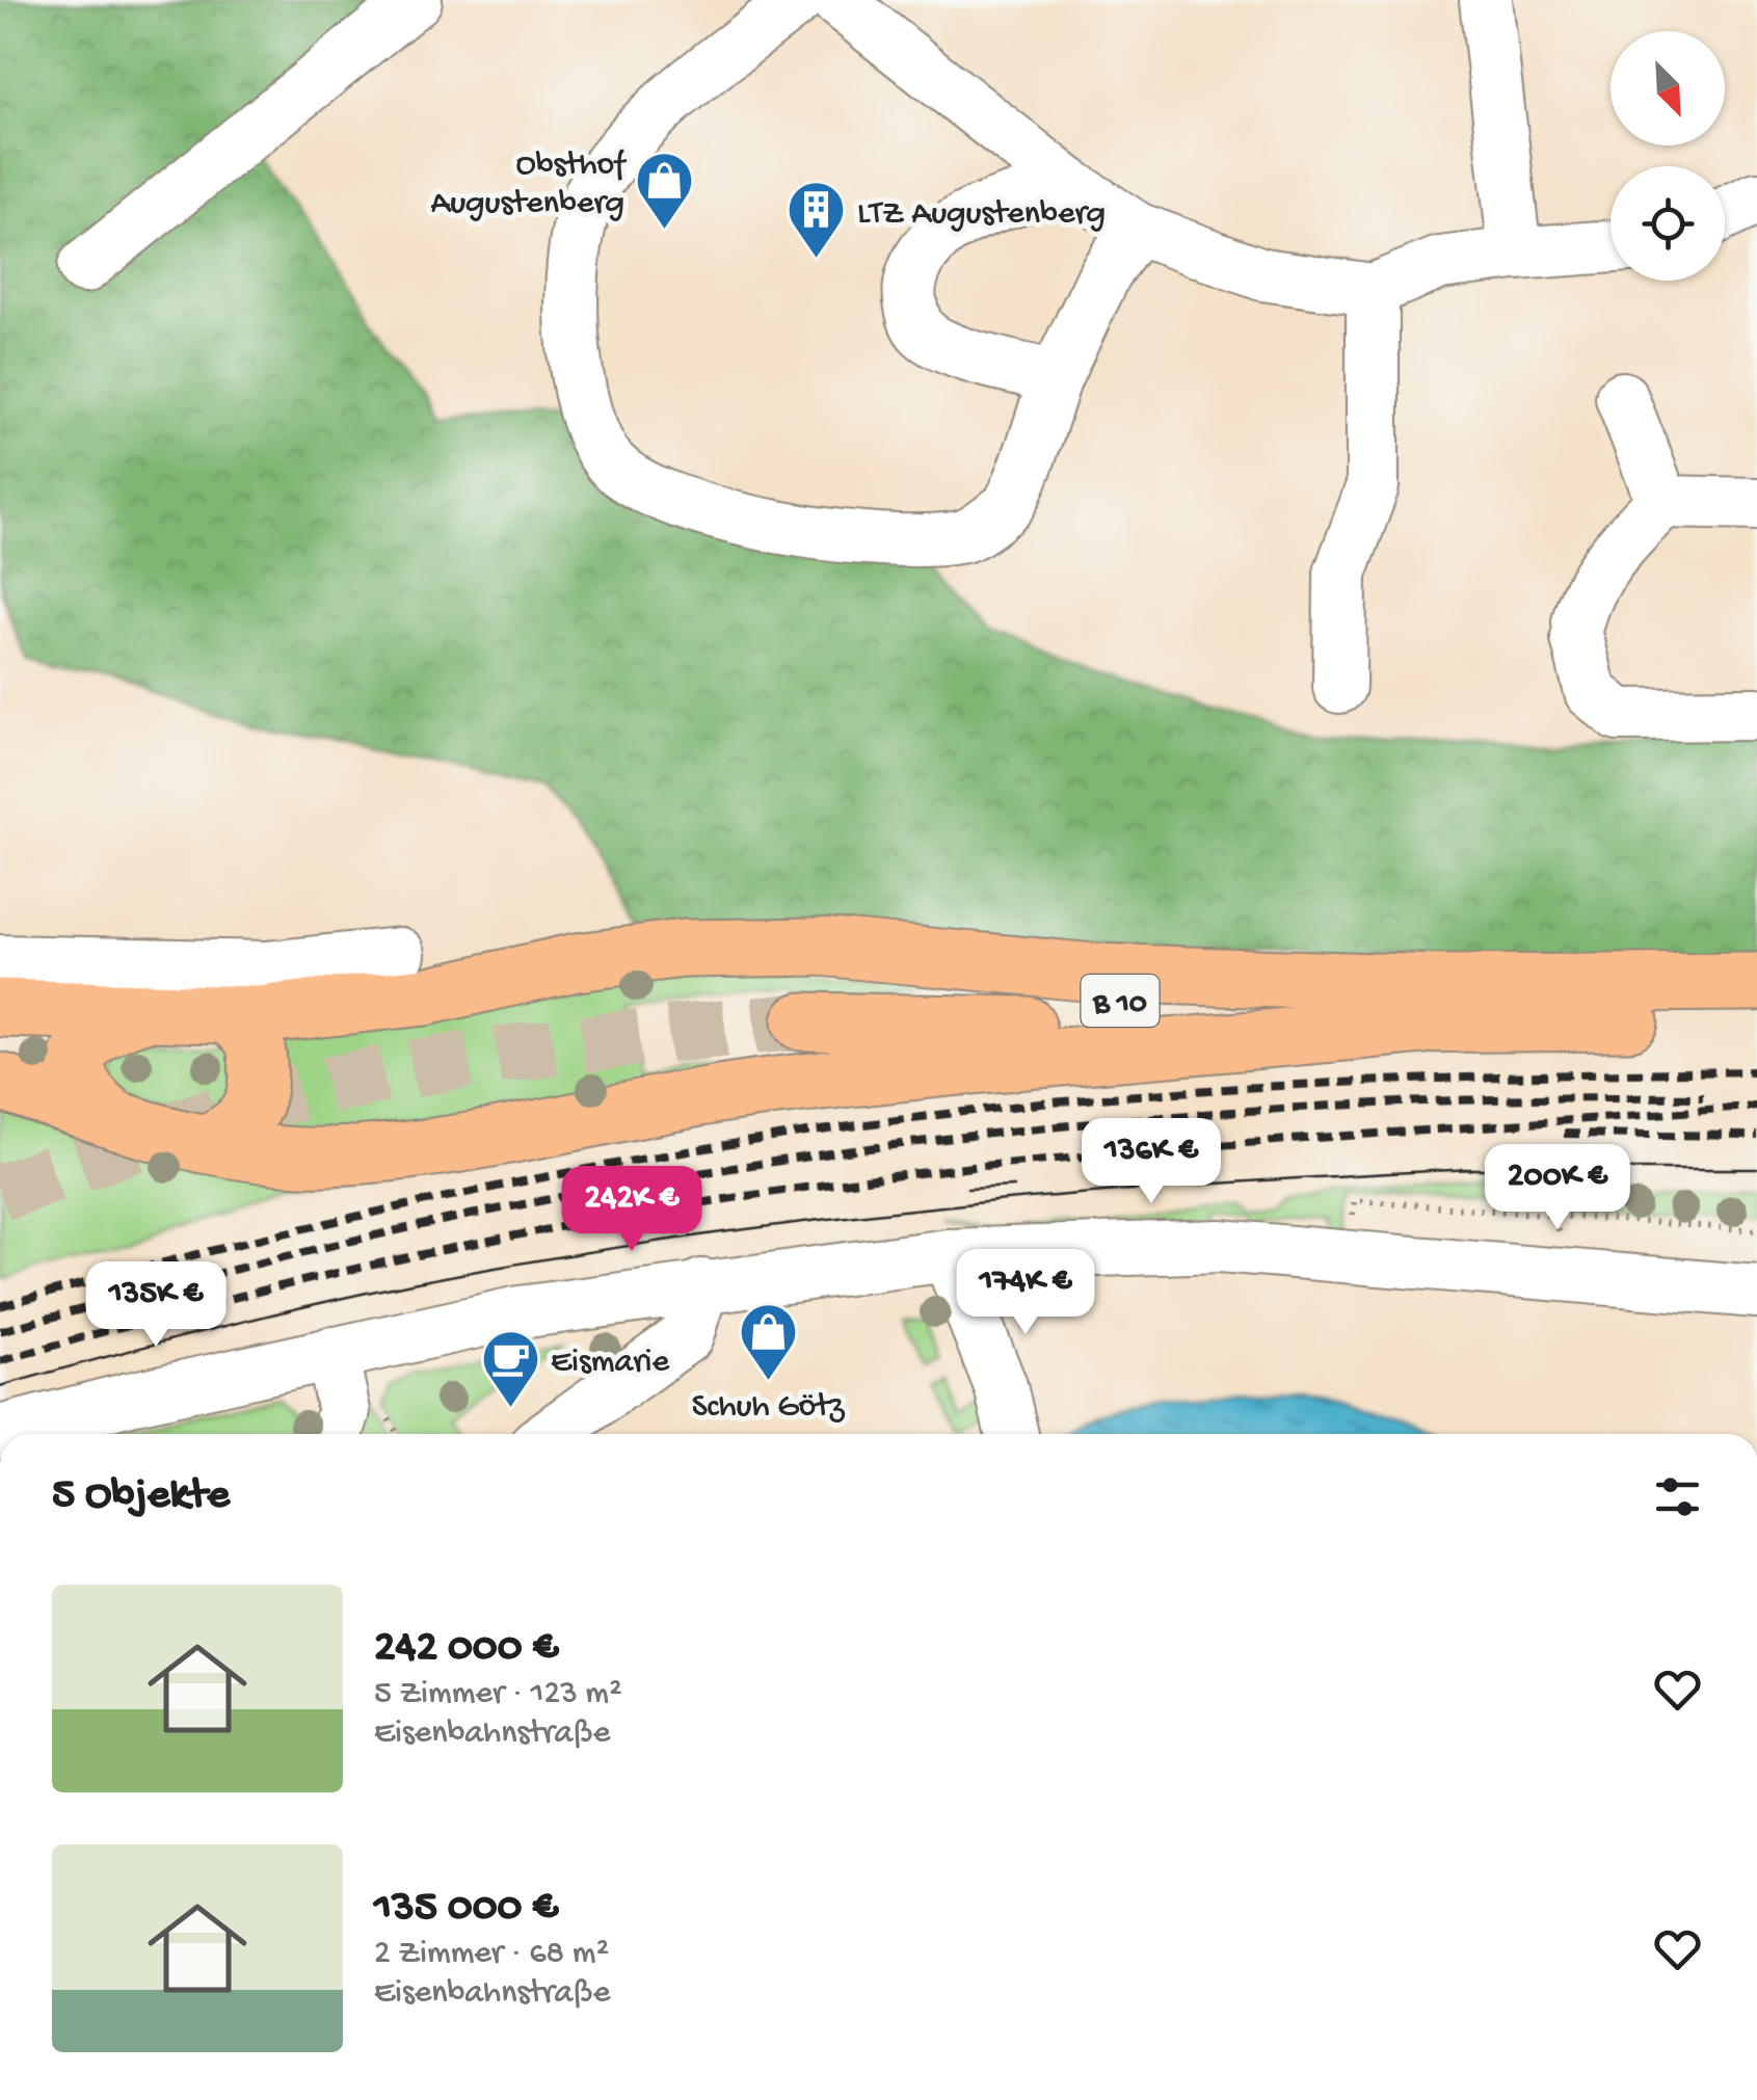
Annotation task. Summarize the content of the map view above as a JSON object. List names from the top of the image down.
{
  "streets": {
    "highway": ["B 10"]
  },
  "places": {
    "shop": ["Obsthof Augustenberg", "Schuh Götz"],
    "building": ["LTZ Augustenberg"],
    "cafe": ["Eismarie"]
  },
  "north": "bottom right",
  "page": {
    "price": [
      "136K €",
      "200K €",
      "242K €",
      "174K €",
      "135K €"
    ],
    "heading": "5 Objekte",
    "list": [
      {
        "name": "242 000 €",
        "note": "5 Zimmer · 123 m² · Eisenbahnstraße"
      },
      {
        "name": "135 000 €",
        "note": "2 Zimmer · 68 m² · Eisenbahnstraße"
      }
    ]
  }
}
